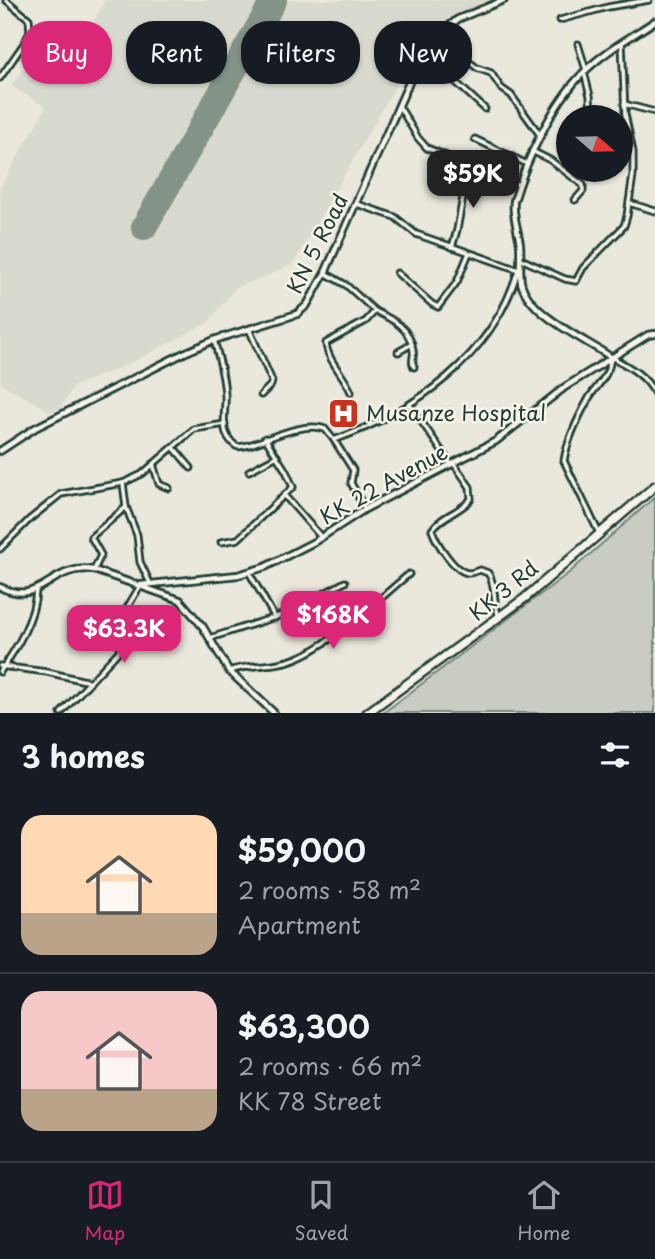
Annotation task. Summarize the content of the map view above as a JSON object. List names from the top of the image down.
{
  "streets": {
    "highway": ["KK 3 Rd"],
    "main road": ["KN 5 Road", "KK 22 Avenue"]
  },
  "places": {
    "hospital": ["Musanze Hospital"]
  },
  "north": "right",
  "page": {
    "chip": [
      "Buy",
      "Rent",
      "Filters",
      "New"
    ],
    "price": ["$59K", "$168K", "$63.3K"],
    "heading": "3 homes",
    "list": [
      {
        "name": "$59,000",
        "note": "2 rooms · 58 m² · Apartment"
      },
      {
        "name": "$63,300",
        "note": "2 rooms · 66 m² · KK 78 Street"
      }
    ],
    "tabs": ["Map", "Saved", "Home"]
  }
}
